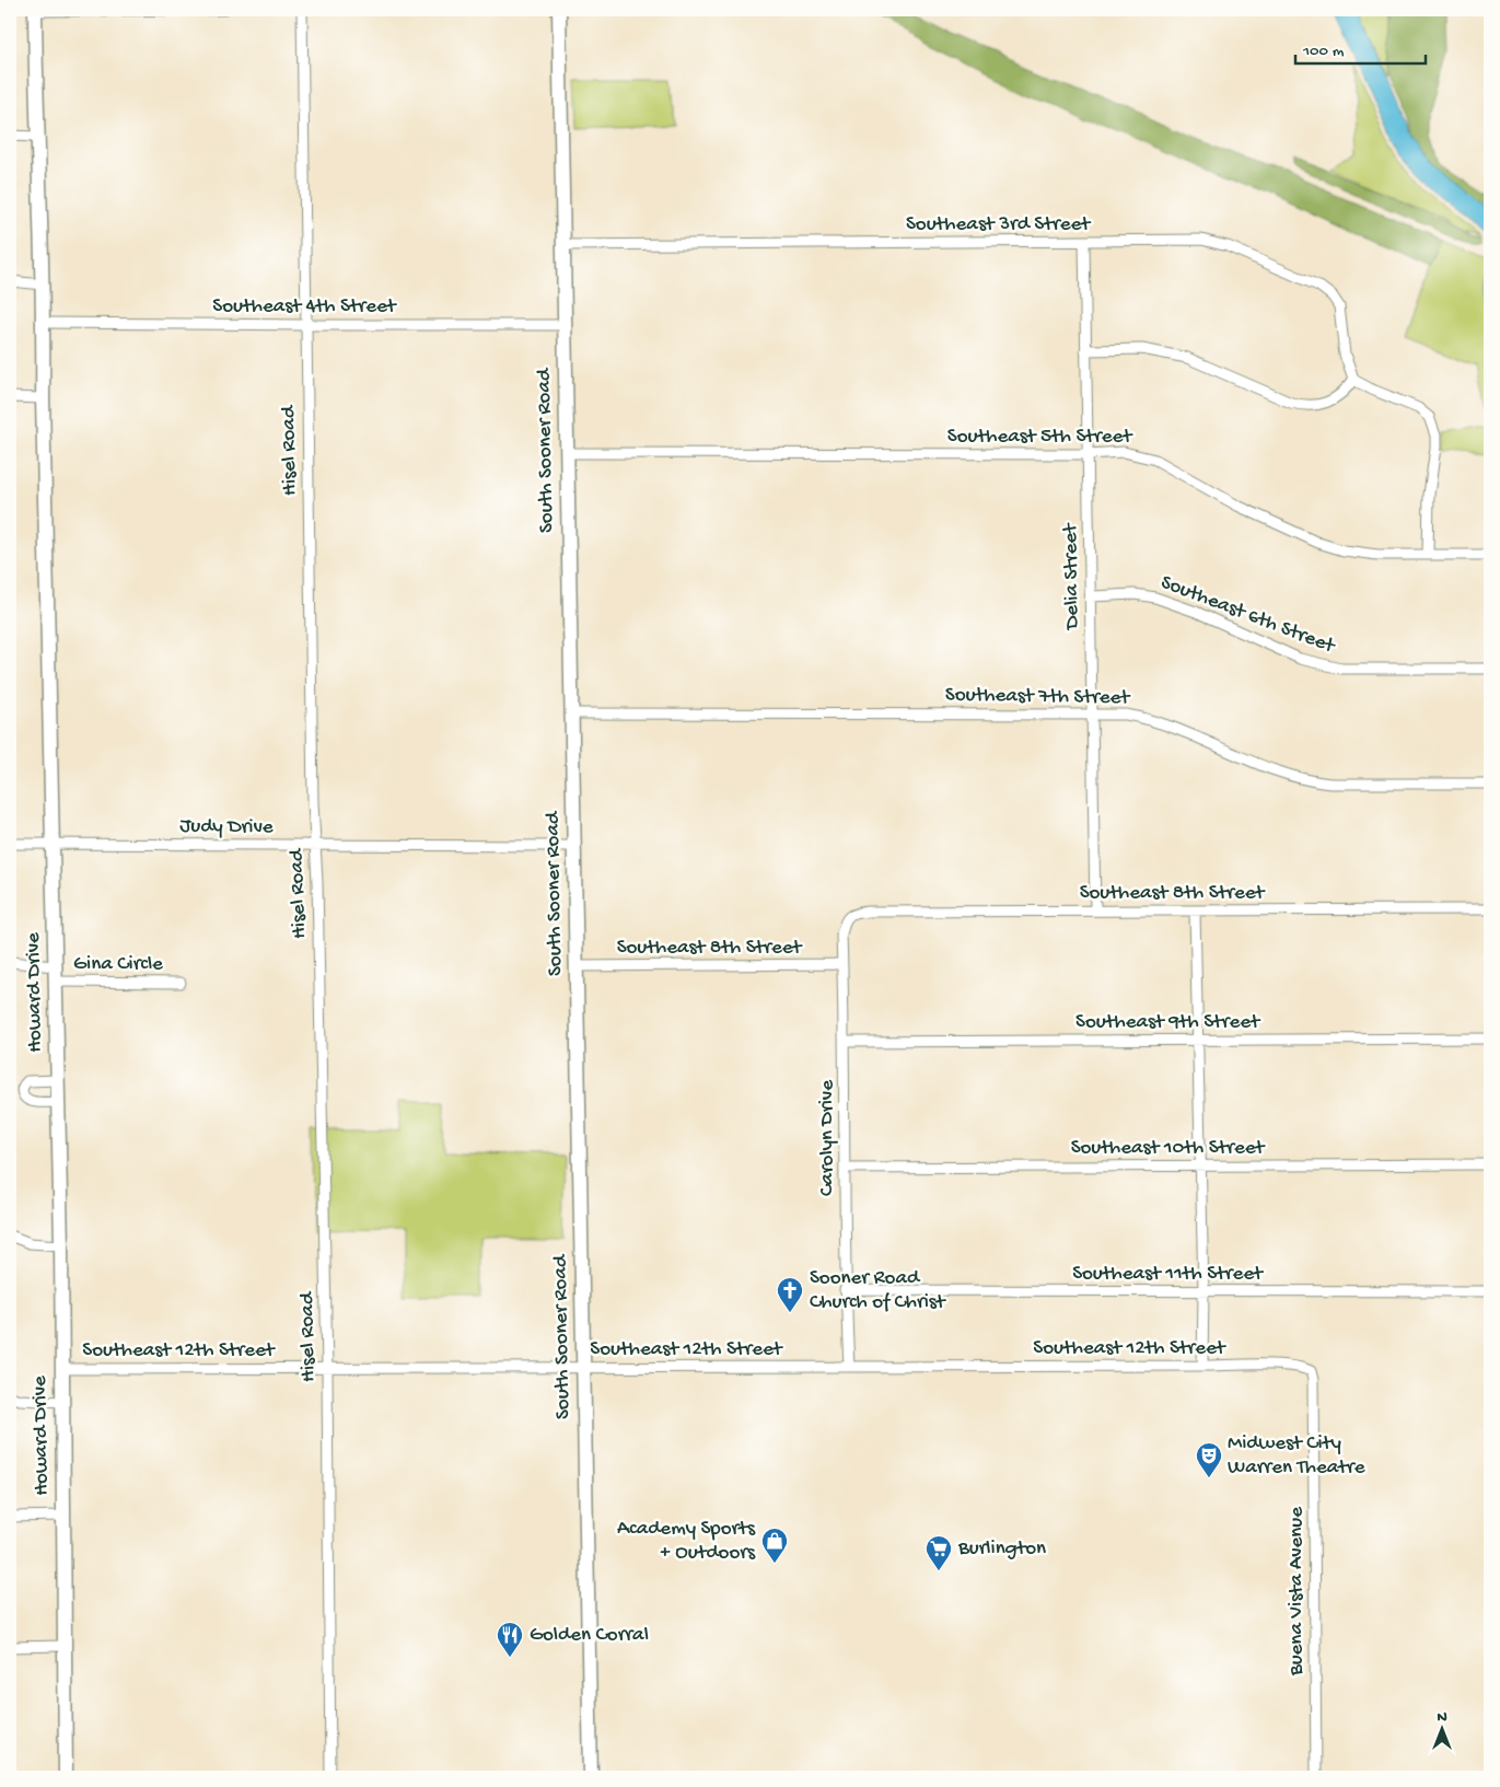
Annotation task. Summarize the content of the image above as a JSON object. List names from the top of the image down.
{
  "streets": {
    "street": [
      "Southeast 3rd Street",
      "Southeast 4th Street",
      "Southeast 5th Street",
      "Hisel Road",
      "South Sooner Road",
      "Delia Street",
      "Southeast 6th Street",
      "Southeast 7th Street",
      "Judy Drive",
      "Southeast 8th Street",
      "Gina Circle",
      "Howard Drive",
      "Southeast 9th Street",
      "Carolyn Drive",
      "Southeast 10th Street",
      "Southeast 11th Street",
      "Southeast 12th Street",
      "Buena Vista Avenue"
    ]
  },
  "crossings": [
    ["Southeast 3rd Street", "South Sooner Road"],
    ["Southeast 3rd Street", "Delia Street"],
    ["Southeast 4th Street", "Hisel Road"],
    ["Southeast 4th Street", "South Sooner Road"],
    ["Southeast 4th Street", "Howard Drive"],
    ["Southeast 5th Street", "South Sooner Road"],
    ["Southeast 5th Street", "Delia Street"],
    ["Hisel Road", "Judy Drive"],
    ["Hisel Road", "Southeast 12th Street"],
    ["South Sooner Road", "Southeast 7th Street"],
    ["South Sooner Road", "Judy Drive"],
    ["South Sooner Road", "Southeast 8th Street"],
    ["South Sooner Road", "Southeast 12th Street"],
    ["Delia Street", "Southeast 6th Street"],
    ["Delia Street", "Southeast 7th Street"],
    ["Delia Street", "Southeast 8th Street"],
    ["Judy Drive", "Howard Drive"],
    ["Southeast 8th Street", "Carolyn Drive"],
    ["Gina Circle", "Howard Drive"],
    ["Howard Drive", "Southeast 12th Street"],
    ["Southeast 9th Street", "Carolyn Drive"],
    ["Carolyn Drive", "Southeast 10th Street"],
    ["Carolyn Drive", "Southeast 11th Street"],
    ["Carolyn Drive", "Southeast 12th Street"],
    ["Southeast 12th Street", "Buena Vista Avenue"]
  ],
  "places": {
    "church": ["Sooner Road Church of Christ"],
    "theatre": ["Midwest City Warren Theatre"],
    "shop": ["Academy Sports + Outdoors"],
    "supermarket": ["Burlington"],
    "restaurant": ["Golden Corral"]
  },
  "scale_bar": "100 m",
  "north": "top"
}
